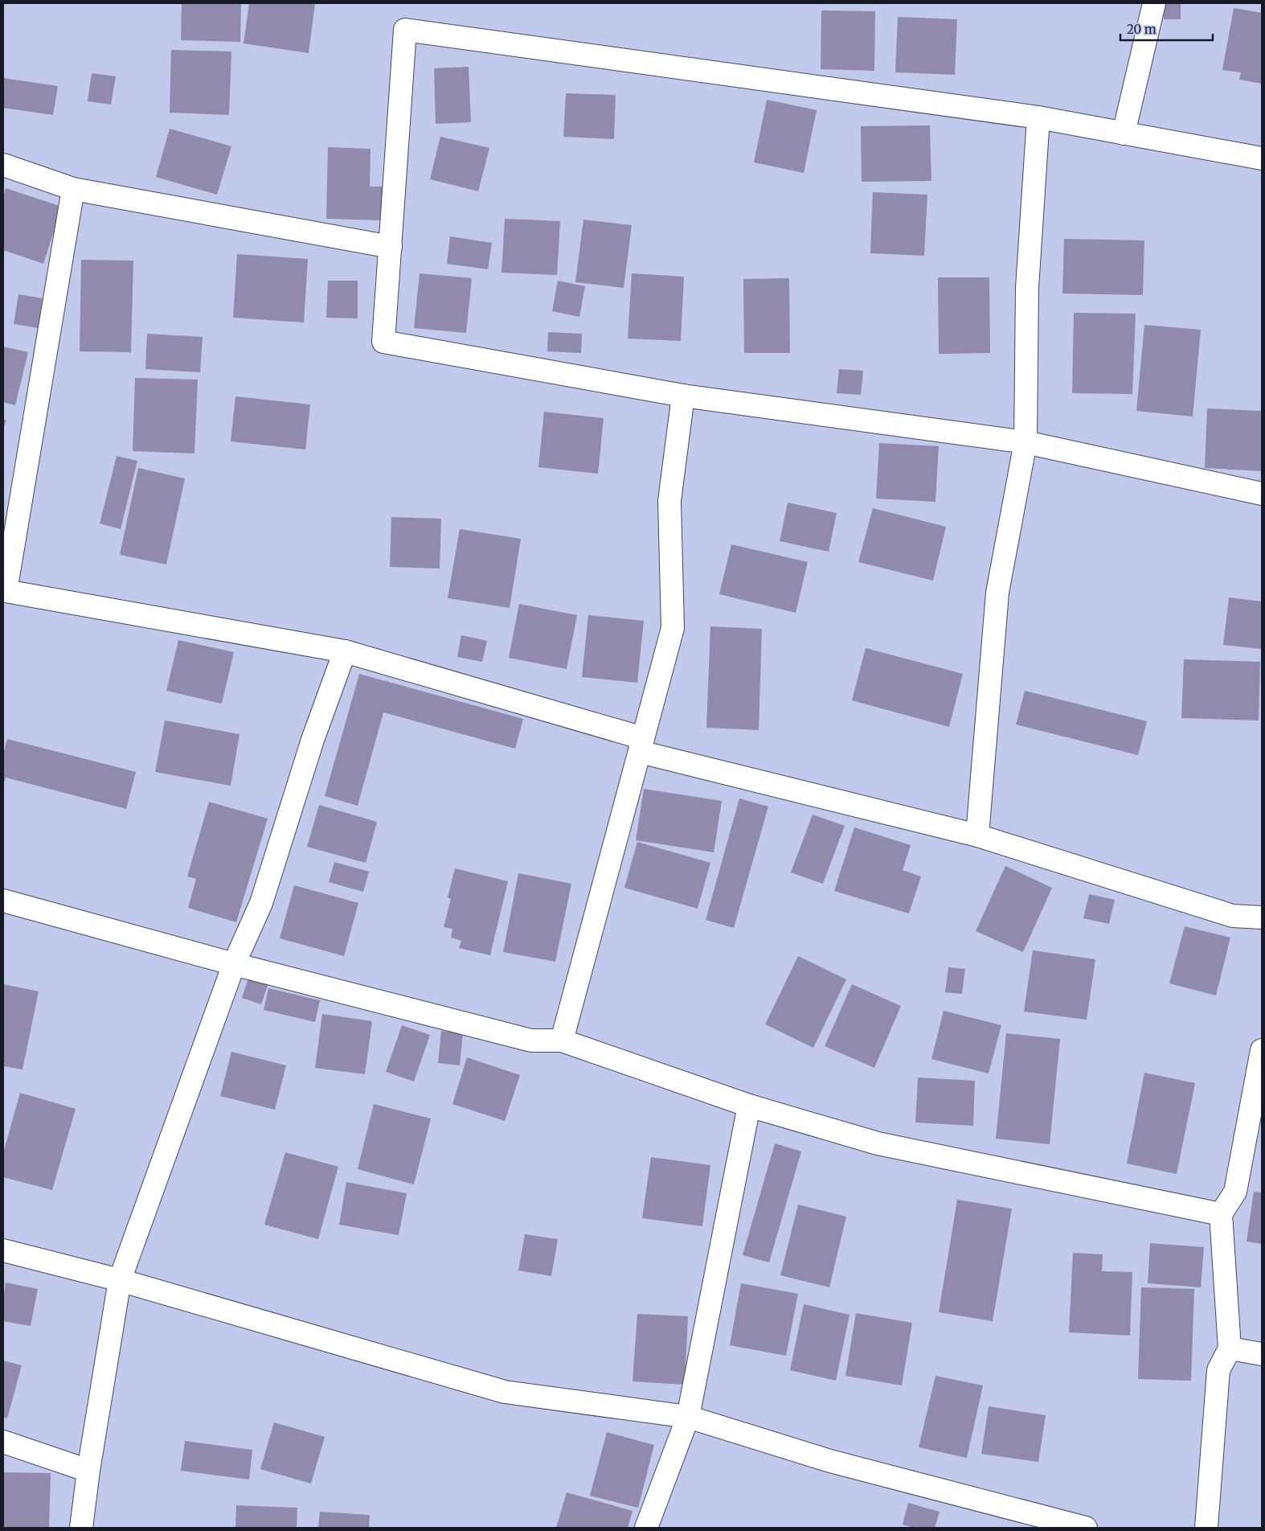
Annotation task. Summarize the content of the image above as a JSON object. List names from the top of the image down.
{
  "scale_bar": "20 m"
}
